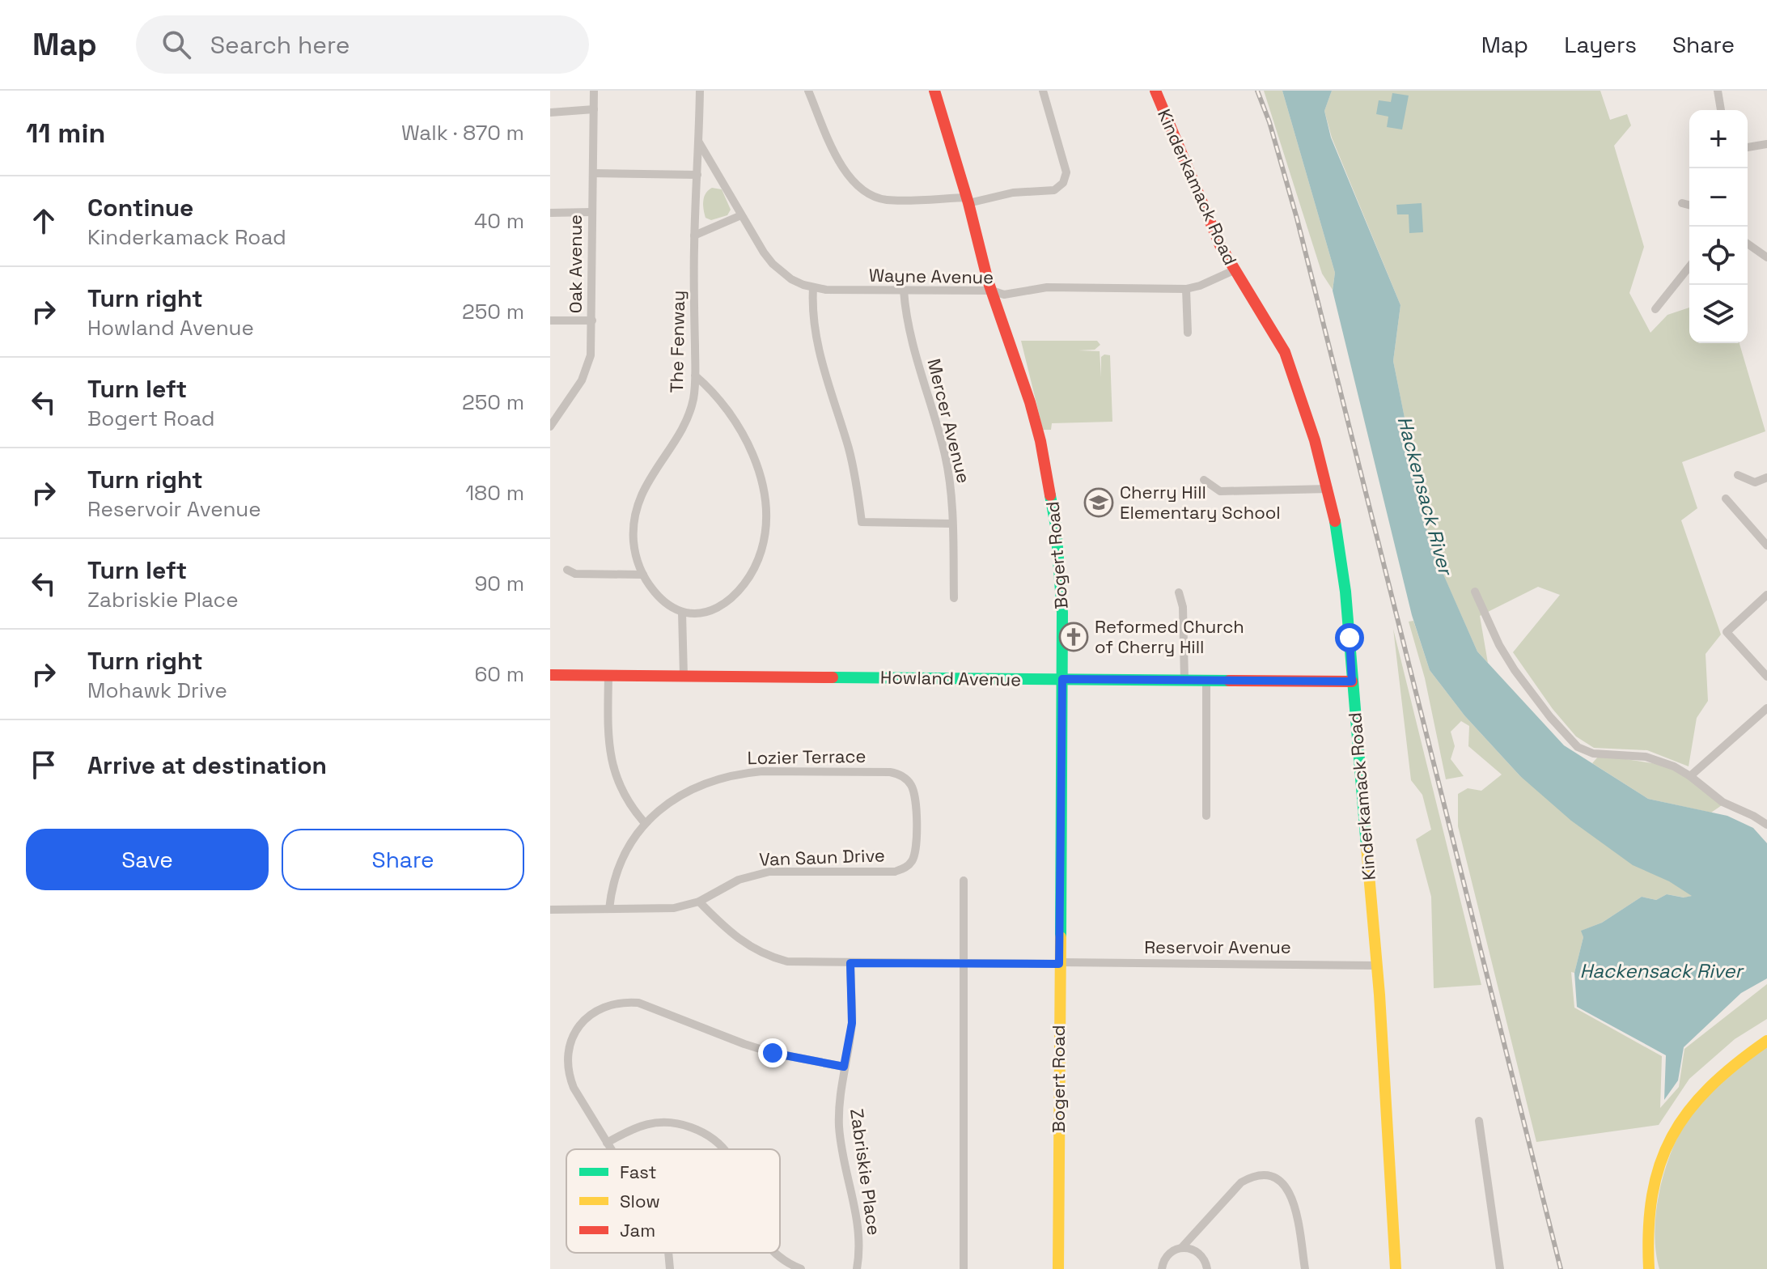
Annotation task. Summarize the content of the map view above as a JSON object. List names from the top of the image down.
{
  "streets": {
    "street": [
      "Kinderkamack Road",
      "Oak Avenue",
      "Wayne Avenue",
      "The Fenway",
      "Mercer Avenue",
      "Bogert Road",
      "Howland Avenue",
      "Lozier Terrace",
      "Van Saun Drive",
      "Reservoir Avenue",
      "Zabriskie Place"
    ]
  },
  "crossings": [
    ["Kinderkamack Road", "Wayne Avenue"],
    ["Kinderkamack Road", "Howland Avenue"],
    ["Kinderkamack Road", "Reservoir Avenue"],
    ["Wayne Avenue", "The Fenway"],
    ["Wayne Avenue", "Mercer Avenue"],
    ["Wayne Avenue", "Bogert Road"],
    ["Bogert Road", "Howland Avenue"],
    ["Bogert Road", "Reservoir Avenue"],
    ["Lozier Terrace", "Van Saun Drive"],
    ["Van Saun Drive", "Reservoir Avenue"],
    ["Reservoir Avenue", "Zabriskie Place"]
  ],
  "water": ["Hackensack River"],
  "places": {
    "school or university": ["Cherry Hill Elementary School"],
    "church": ["Reformed Church of Cherry Hill"]
  },
  "legend": ["Fast", "Slow", "Jam"],
  "page": {
    "header": "Map",
    "search": "Search here",
    "nav": ["Map", "Layers", "Share"],
    "heading": ["11 min", "Walk · 870 m"],
    "map_buttons": ["+", "−"],
    "list": [
      ["Continue", "Kinderkamack Road", "40 m"],
      ["Turn right", "Howland Avenue", "250 m"],
      ["Turn left", "Bogert Road", "250 m"],
      ["Turn right", "Reservoir Avenue", "180 m"],
      ["Turn left", "Zabriskie Place", "90 m"],
      ["Turn right", "Mohawk Drive", "60 m"],
      "Arrive at destination"
    ],
    "buttons": ["Save", "Share"]
  }
}
